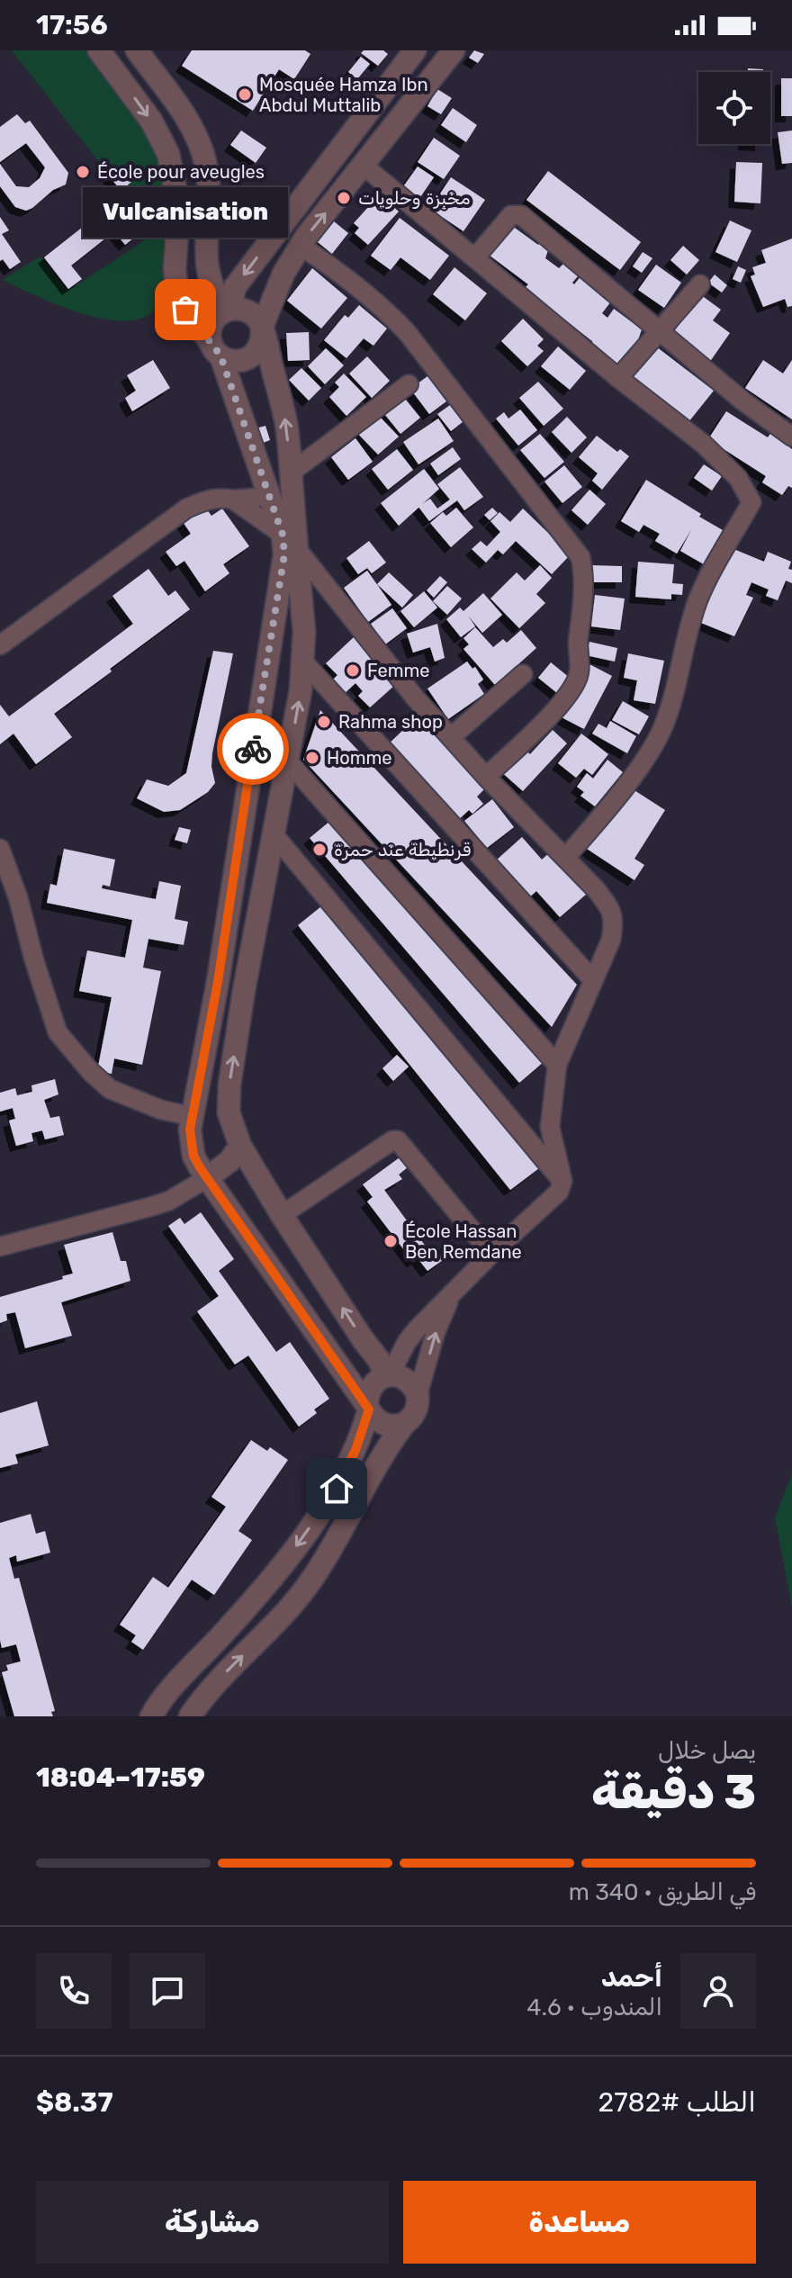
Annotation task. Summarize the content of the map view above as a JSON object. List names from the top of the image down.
{
  "places": [
    "Mosquée Hamza Ibn Abdul Muttalib",
    "École pour aveugles",
    "مخبزة وحلويات",
    "Vulcanisation",
    "Femme",
    "Rahma shop",
    "Homme",
    "قرنطيطة عند حمرة",
    "École Hassan Ben Remdane"
  ],
  "page": {
    "status": "17:56",
    "bubble": "Vulcanisation",
    "heading": ["3 دقيقة", "يصل خلال", "17:59–18:04"],
    "panel": [
      "أحمد",
      "المندوب · 4.6",
      "الطلب #2782",
      "$8.37"
    ],
    "bar": "في الطريق · 340 m",
    "buttons": ["مساعدة", "مشاركة"]
  }
}
